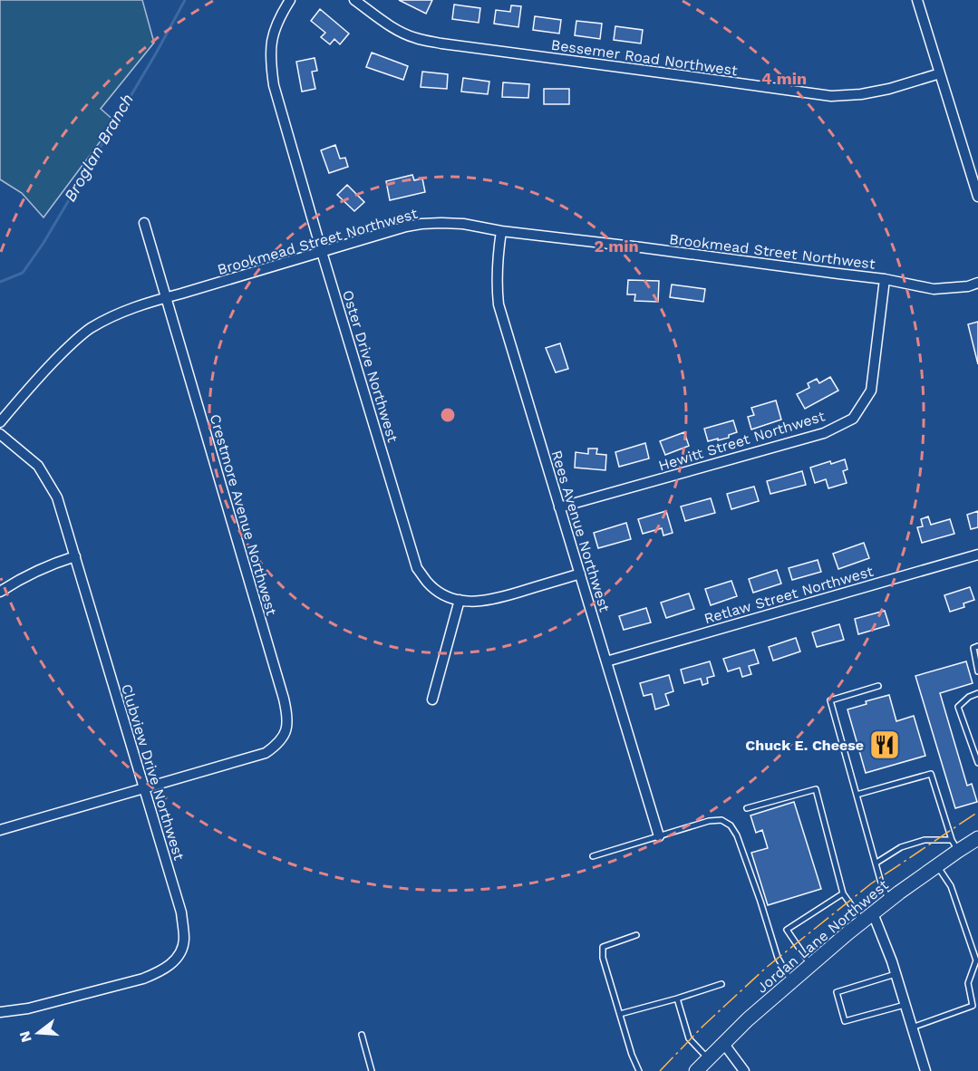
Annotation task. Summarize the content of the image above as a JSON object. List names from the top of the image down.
{
  "streets": {
    "main road": ["Jordan Lane Northwest"],
    "street": [
      "Bessemer Road Northwest",
      "Brookmead Street Northwest",
      "Oster Drive Northwest",
      "Hewitt Street Northwest",
      "Crestmore Avenue Northwest",
      "Rees Avenue Northwest",
      "Retlaw Street Northwest",
      "Clubview Drive Northwest"
    ]
  },
  "crossings": [
    ["Brookmead Street Northwest", "Oster Drive Northwest"],
    ["Brookmead Street Northwest", "Hewitt Street Northwest"],
    ["Brookmead Street Northwest", "Crestmore Avenue Northwest"],
    ["Brookmead Street Northwest", "Rees Avenue Northwest"],
    ["Oster Drive Northwest", "Rees Avenue Northwest"],
    ["Hewitt Street Northwest", "Rees Avenue Northwest"],
    ["Crestmore Avenue Northwest", "Clubview Drive Northwest"],
    ["Rees Avenue Northwest", "Retlaw Street Northwest"]
  ],
  "water": ["Broglan Branch"],
  "places": {
    "restaurant": ["Chuck E. Cheese"]
  },
  "north": "left",
  "rings": ["4 min", "2 min"]
}
